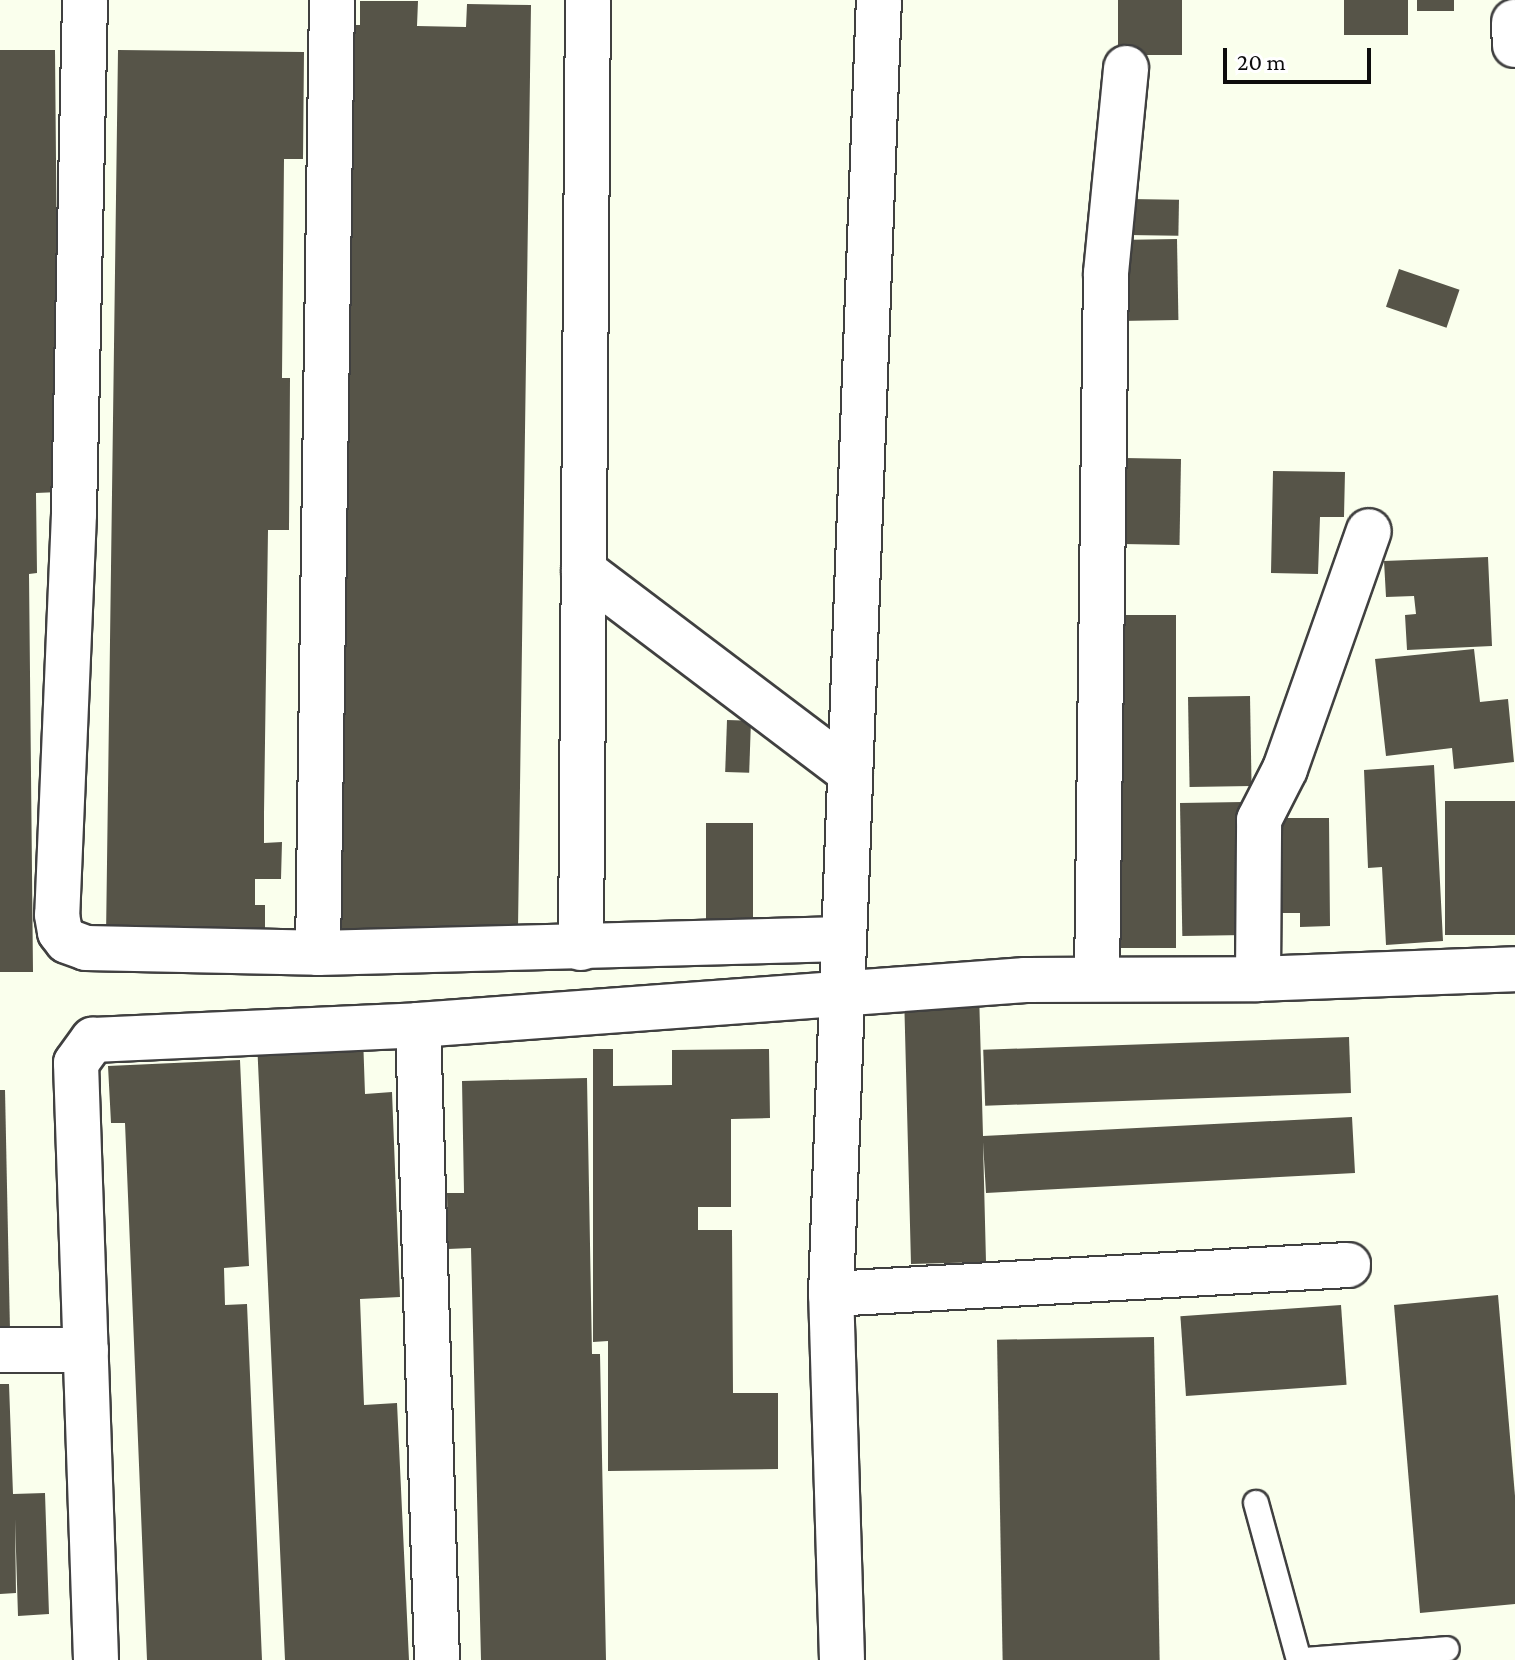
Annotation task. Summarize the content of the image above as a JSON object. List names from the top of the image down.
{
  "scale_bar": "20 m"
}
